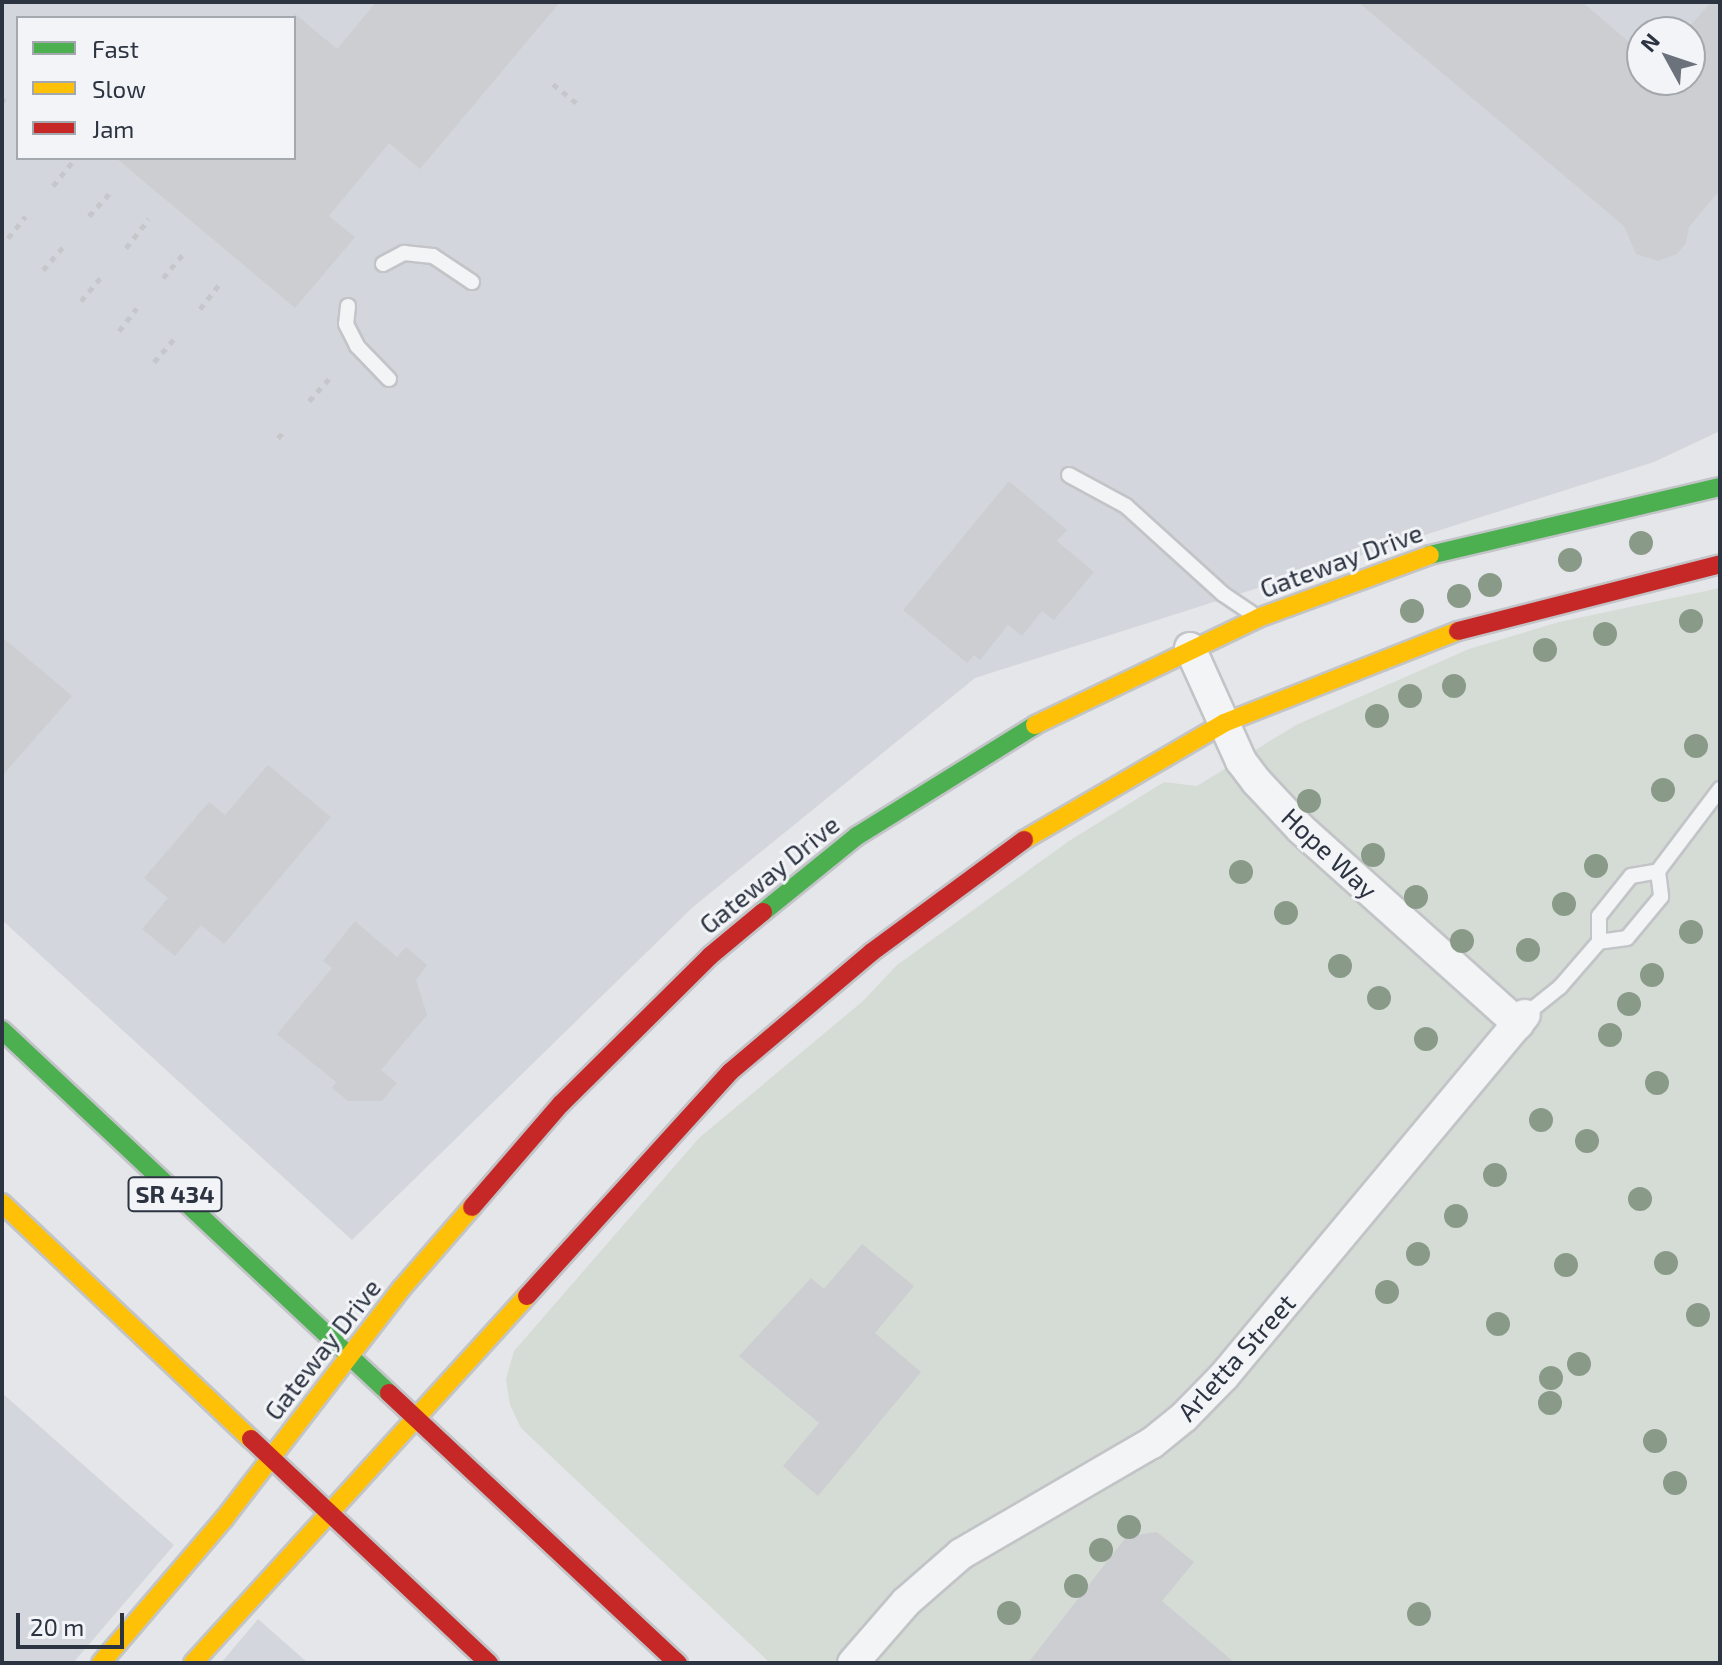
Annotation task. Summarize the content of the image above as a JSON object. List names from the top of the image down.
{
  "streets": {
    "street": [
      "Gateway Drive",
      "Hope Way",
      "SR 434",
      "Arletta Street"
    ]
  },
  "crossings": [
    ["Gateway Drive", "Hope Way"],
    ["Gateway Drive", "SR 434"],
    ["Hope Way", "Arletta Street"]
  ],
  "legend": ["Fast", "Slow", "Jam"],
  "scale_bar": "20 m",
  "north": "top left"
}
